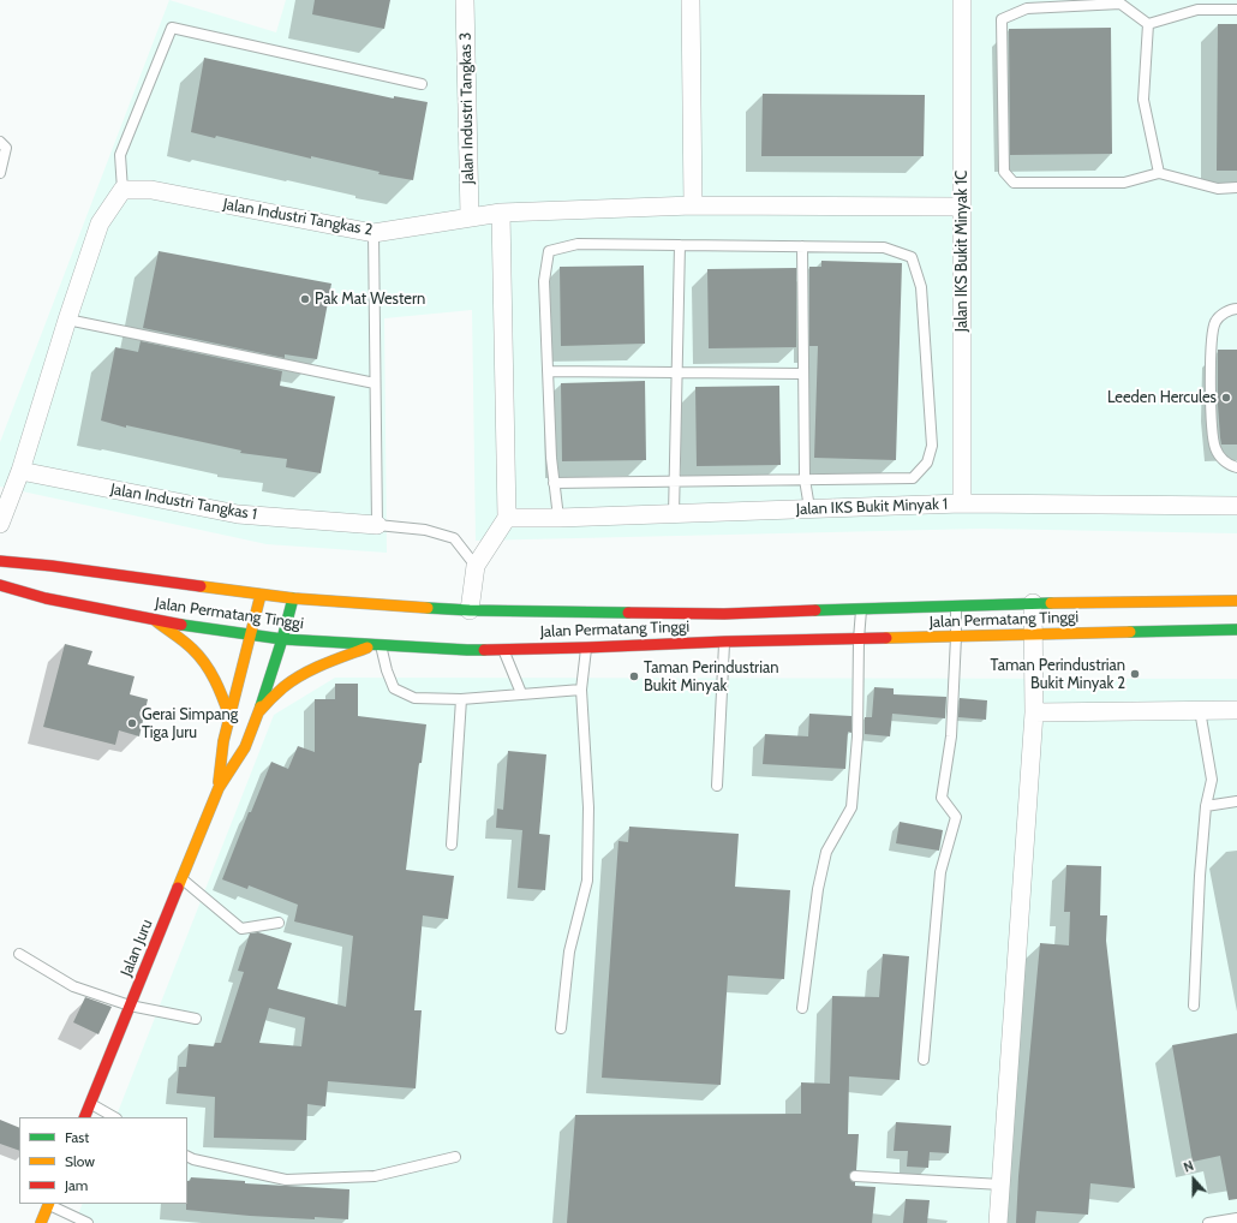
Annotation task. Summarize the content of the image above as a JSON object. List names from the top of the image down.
{
  "streets": {
    "main road": ["Jalan Permatang Tinggi", "Jalan Juru"],
    "street": [
      "Jalan Industri Tangkas 3",
      "Jalan Industri Tangkas 2",
      "Jalan IKS Bukit Minyak 1C",
      "Jalan Industri Tangkas 1",
      "Jalan IKS Bukit Minyak 1"
    ]
  },
  "crossings": [
    ["Jalan Industri Tangkas 3", "Jalan Industri Tangkas 2"],
    ["Jalan Industri Tangkas 2", "Jalan IKS Bukit Minyak 1C"],
    ["Jalan IKS Bukit Minyak 1C", "Jalan IKS Bukit Minyak 1"],
    ["Jalan Permatang Tinggi", "Jalan Juru"]
  ],
  "places": [
    "Pak Mat Western",
    "Leeden Hercules",
    "Taman Perindustrian Bukit Minyak 2",
    "Taman Perindustrian Bukit Minyak",
    "Gerai Simpang Tiga Juru"
  ],
  "legend": ["Fast", "Slow", "Jam"],
  "north": "top"
}
